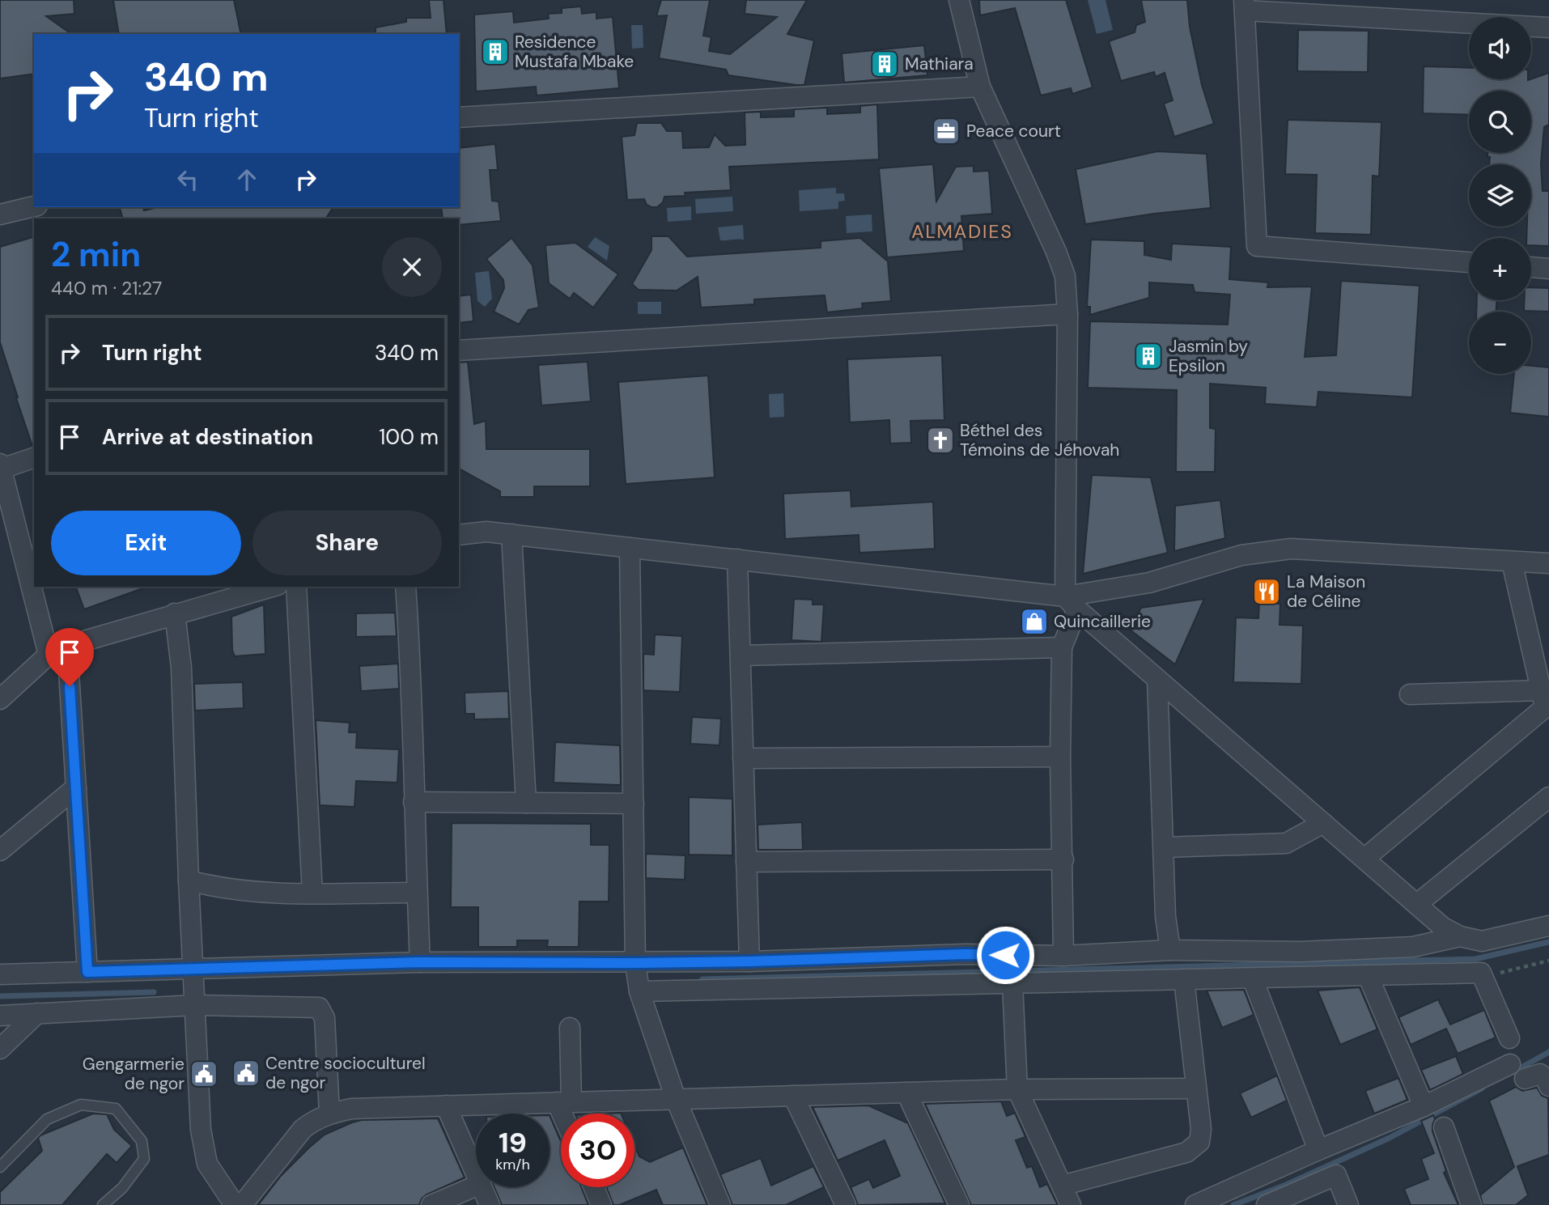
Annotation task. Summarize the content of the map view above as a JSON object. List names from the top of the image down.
{
  "districts": ["ALMADIES"],
  "places": {
    "building": ["Residence Mustafa Mbake", "Mathiara", "Jasmin by Epsilon"],
    "office": ["Peace court"],
    "church": ["Béthel des Témoins de Jéhovah"],
    "restaurant": ["La Maison de Céline"],
    "shop": ["Quincaillerie"],
    "public building": ["Centre socioculturel de ngor", "Gengarmerie de ngor"]
  },
  "page": {
    "map_buttons": ["+", "−"],
    "turn": ["340 m", "Turn right"],
    "heading": ["2 min", "440 m · 21:27"],
    "list": [
      {
        "name": "Turn right",
        "value": "340 m"
      },
      {
        "name": "Arrive at destination",
        "value": "100 m"
      }
    ],
    "buttons": ["Exit", "Share"],
    "speed": "19 km/h",
    "limit": "30"
  }
}
